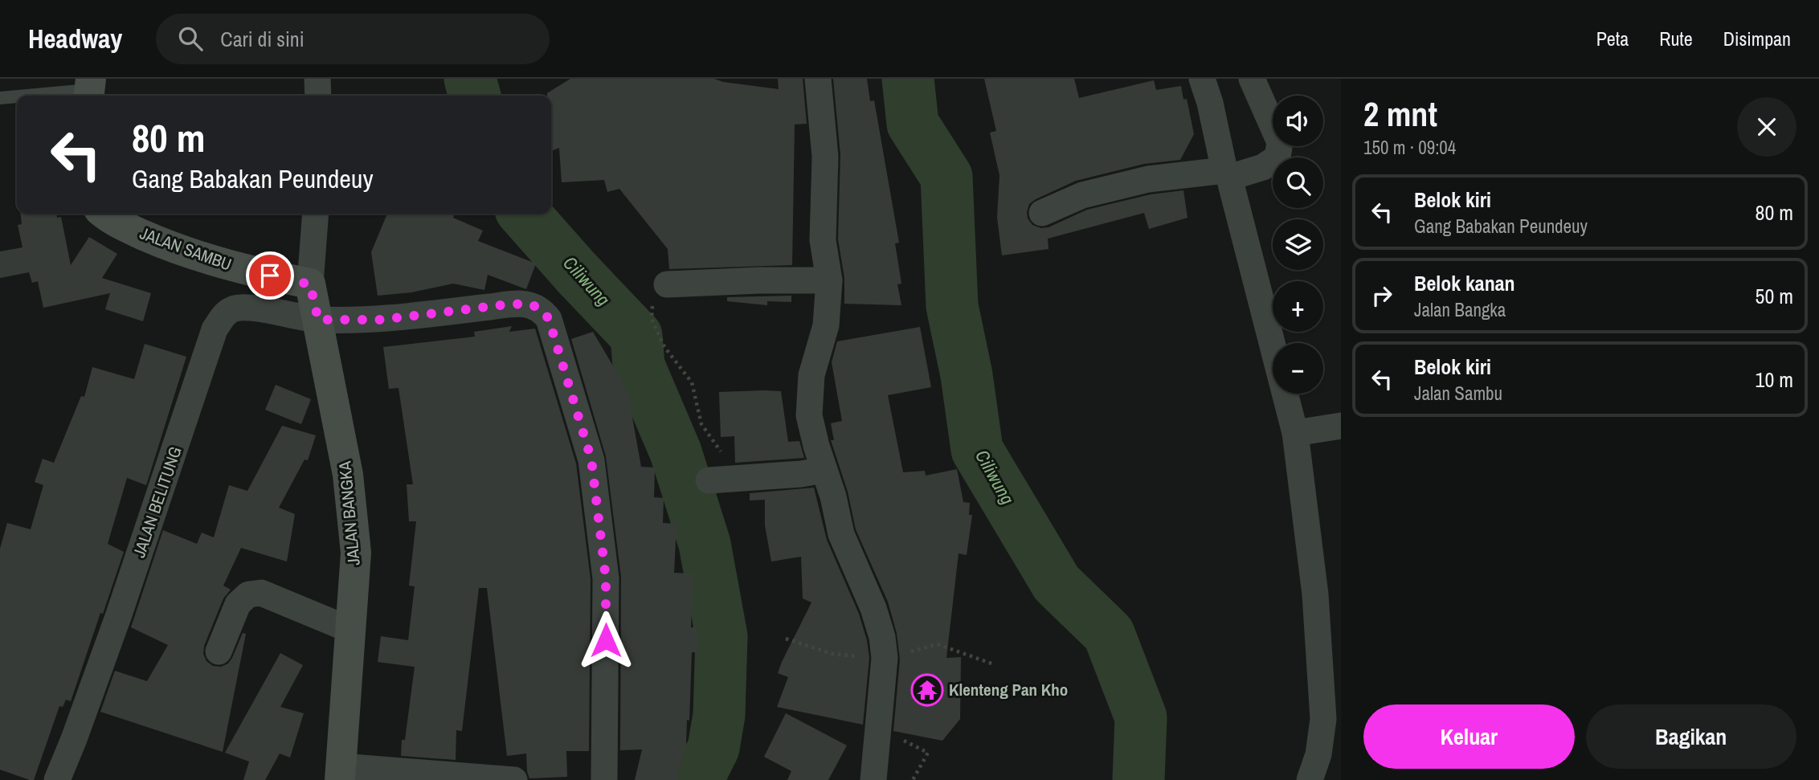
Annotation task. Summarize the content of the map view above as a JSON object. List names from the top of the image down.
{
  "streets": {
    "street": ["JALAN SAMBU", "JALAN BELITUNG", "JALAN BANGKA"]
  },
  "crossings": [
    ["JALAN SAMBU", "JALAN BANGKA"],
    ["JALAN BELITUNG", "JALAN BANGKA"]
  ],
  "water": ["Ciliwung"],
  "places": {
    "temple": ["Klenteng Pan Kho"]
  },
  "page": {
    "header": "Headway",
    "search": "Cari di sini",
    "nav": ["Peta", "Rute", "Disimpan"],
    "heading": ["2 mnt", "150 m · 09:04"],
    "map_buttons": ["+", "−"],
    "turn": ["80 m", "Gang Babakan Peundeuy"],
    "list": [
      {
        "name": "Belok kiri",
        "note": "Gang Babakan Peundeuy",
        "value": "80 m"
      },
      {
        "name": "Belok kanan",
        "note": "Jalan Bangka",
        "value": "50 m"
      },
      {
        "name": "Belok kiri",
        "note": "Jalan Sambu",
        "value": "10 m"
      }
    ],
    "buttons": ["Keluar", "Bagikan"]
  }
}
